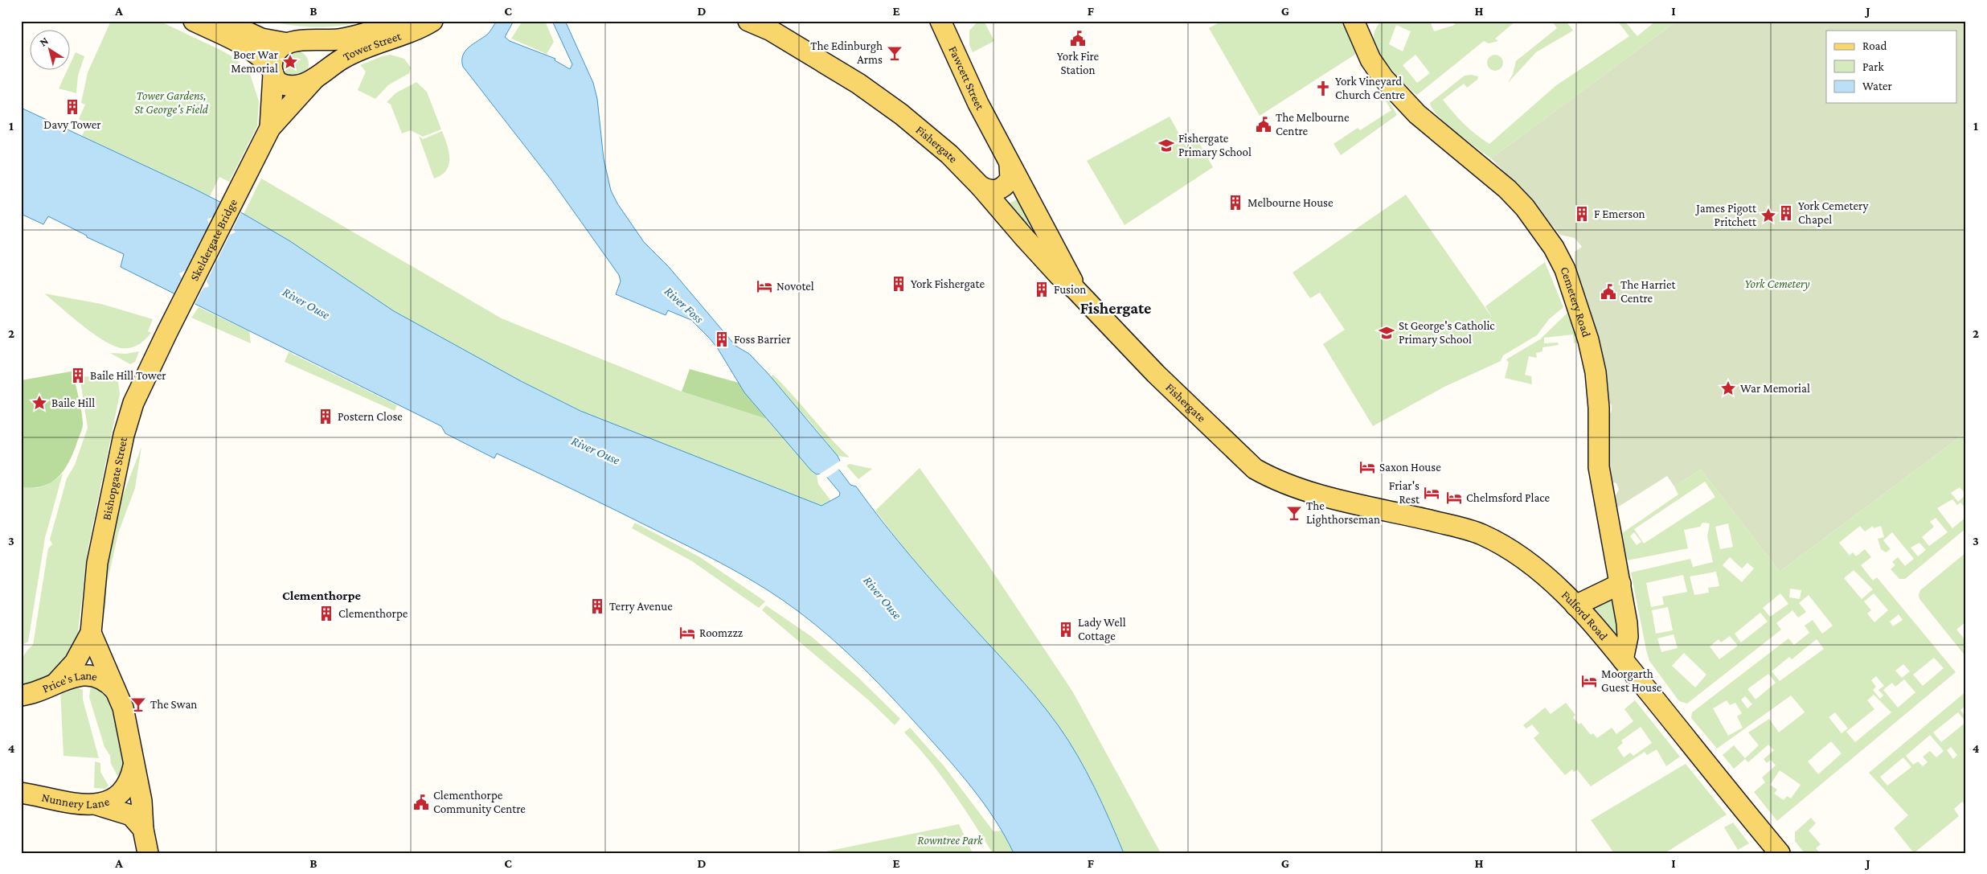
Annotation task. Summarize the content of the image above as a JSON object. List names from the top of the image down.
{
  "streets": {
    "main road": [
      "Tower Street",
      "Fawcett Street",
      "Fishergate",
      "Skeldergate Bridge",
      "Cemetery Road",
      "Bishopgate Street",
      "Fulford Road",
      "Price's Lane",
      "Nunnery Lane"
    ]
  },
  "crossings": [
    ["Fawcett Street", "Fishergate"],
    ["Fishergate", "Fulford Road"],
    ["Skeldergate Bridge", "Bishopgate Street"],
    ["Cemetery Road", "Fulford Road"],
    ["Bishopgate Street", "Price's Lane"],
    ["Bishopgate Street", "Nunnery Lane"]
  ],
  "districts": ["Fishergate", "Clementhorpe"],
  "water": ["River Ouse", "River Foss"],
  "parks": ["Tower Gardens, St George's Field", "York Cemetery", "Rowntree Park"],
  "places": {
    "public building": [
      "York Fire Station",
      "The Melbourne Centre",
      "The Harriet Centre",
      "Clementhorpe Community Centre"
    ],
    "bar": ["The Edinburgh Arms", "The Lighthorseman", "The Swan"],
    "place": [
      "Boer War Memorial",
      "James Pigott Pritchett",
      "War Memorial",
      "Baile Hill"
    ],
    "church": ["York Vineyard Church Centre"],
    "building": [
      "Davy Tower",
      "Melbourne House",
      "York Cemetery Chapel",
      "F Emerson",
      "York Fishergate",
      "Fusion",
      "Foss Barrier",
      "Baile Hill Tower",
      "Postern Close",
      "Terry Avenue",
      "Clementhorpe",
      "Lady Well Cottage"
    ],
    "school or university": ["Fishergate Primary School", "St George's Catholic Primary School"],
    "hotel": [
      "Novotel",
      "Saxon House",
      "Friar's Rest",
      "Chelmsford Place",
      "Roomzzz",
      "Moorgarth Guest House"
    ]
  },
  "legend": ["Road", "Park", "Water"],
  "north": "top left",
  "grid": {
    "columns": [
      "A",
      "B",
      "C",
      "D",
      "E",
      "F",
      "G",
      "H",
      "I",
      "J"
    ],
    "rows": [
      "1",
      "2",
      "3",
      "4"
    ]
  }
}
